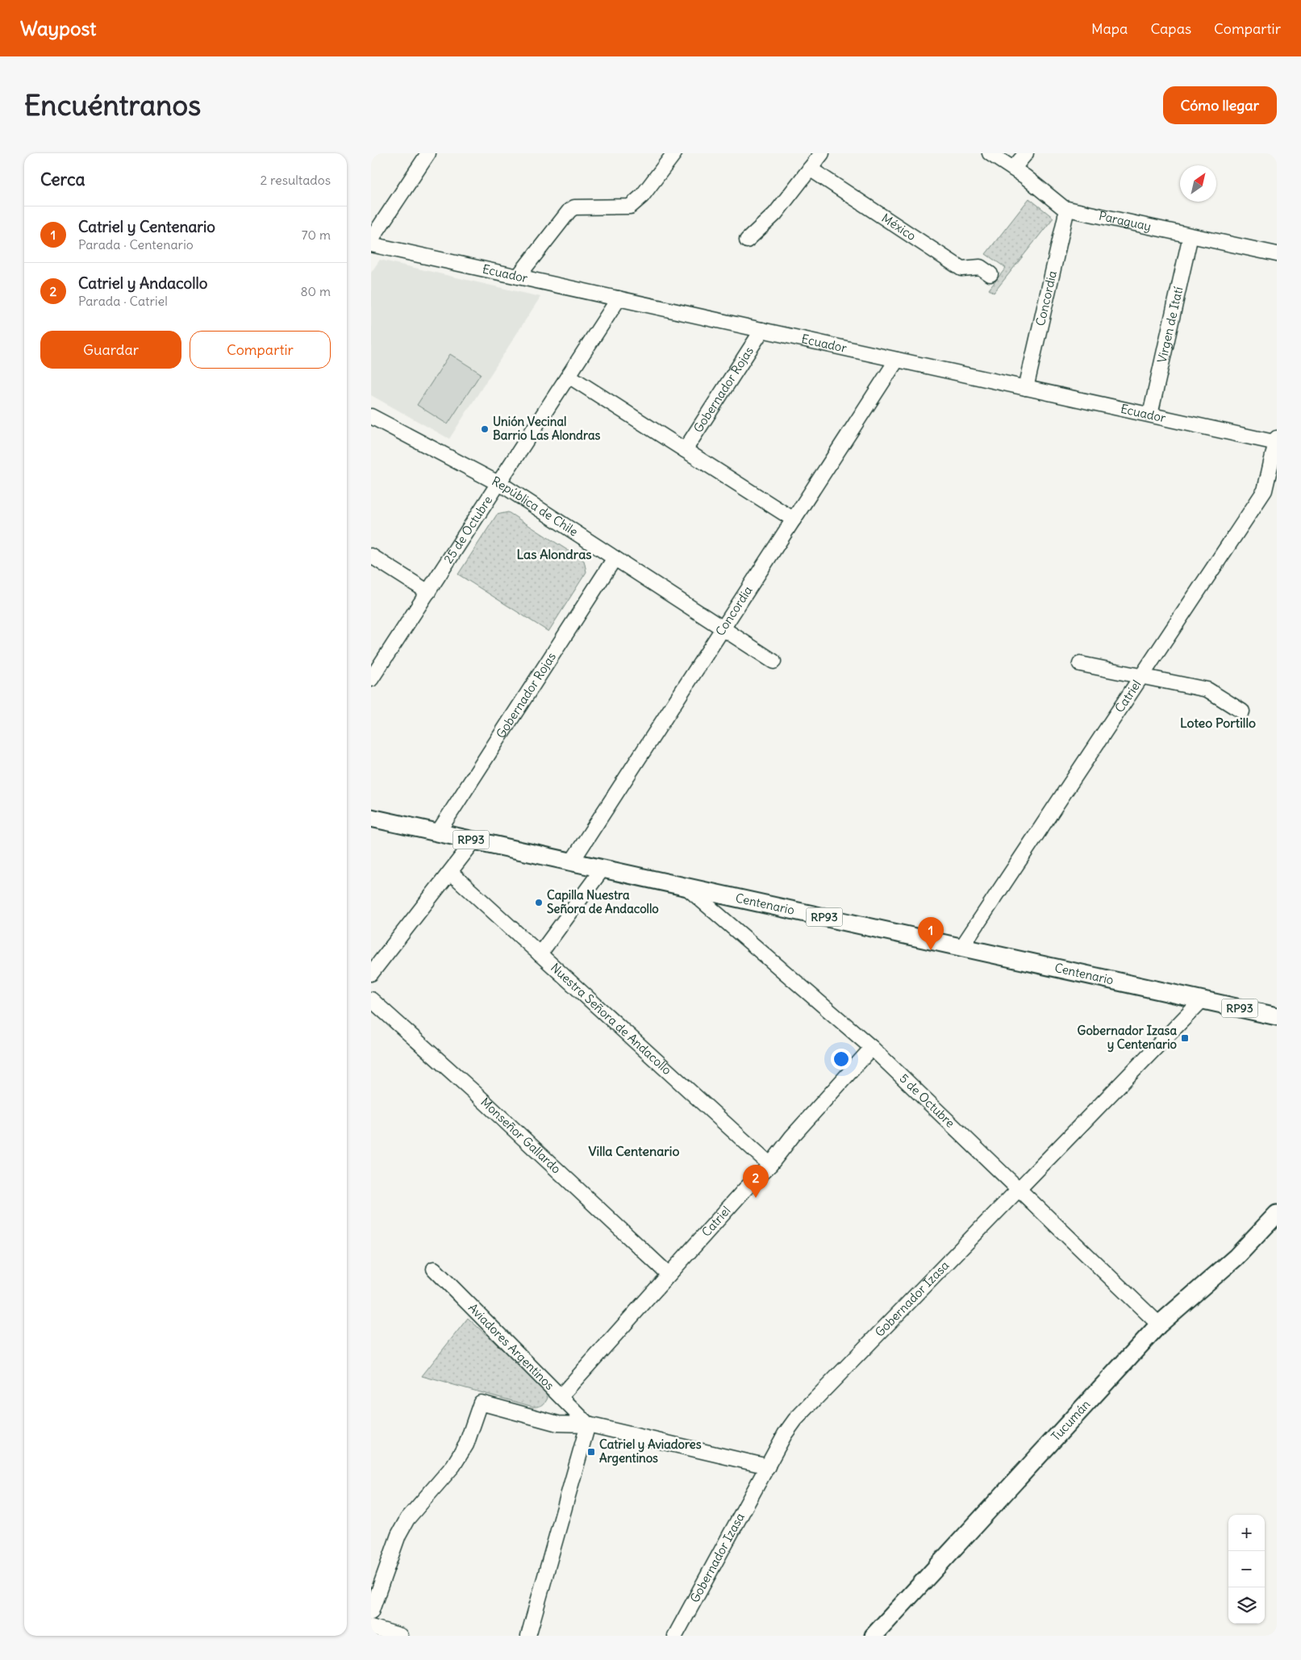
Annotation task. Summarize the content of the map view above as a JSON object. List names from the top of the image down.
{
  "streets": {
    "main road": ["RP93", "Centenario", "Tucumán"],
    "street": [
      "Paraguay",
      "México",
      "Ecuador",
      "Concordia",
      "Virgen de Itatí",
      "Gobernador Rojas",
      "República de Chile",
      "25 de Octubre",
      "Catriel",
      "Nuestra Señora de Andacollo",
      "5 de Octubre",
      "Monseñor Gallardo",
      "Gobernador Izasa",
      "Aviadores Argentinos"
    ]
  },
  "crossings": [
    ["Paraguay", "Concordia"],
    ["Paraguay", "Virgen de Itatí"],
    ["Ecuador", "Concordia"],
    ["Ecuador", "Virgen de Itatí"],
    ["Ecuador", "Gobernador Rojas"],
    ["Ecuador", "25 de Octubre"],
    ["Ecuador", "Catriel"],
    ["Concordia", "República de Chile"],
    ["Concordia", "Centenario"],
    ["Gobernador Rojas", "República de Chile"],
    ["Gobernador Rojas", "Centenario"],
    ["República de Chile", "25 de Octubre"],
    ["Catriel", "Centenario"],
    ["Catriel", "Nuestra Señora de Andacollo"],
    ["Catriel", "5 de Octubre"],
    ["Catriel", "Monseñor Gallardo"],
    ["Catriel", "Aviadores Argentinos"],
    ["Centenario", "5 de Octubre"],
    ["Centenario", "Gobernador Izasa"],
    ["5 de Octubre", "Gobernador Izasa"],
    ["5 de Octubre", "Tucumán"]
  ],
  "districts": ["Las Alondras", "Loteo Portillo", "Villa Centenario"],
  "places": {
    "other": ["Unión Vecinal Barrio Las Alondras", "Capilla Nuestra Señora de Andacollo"],
    "transit": ["Gobernador Izasa y Centenario", "Catriel y Aviadores Argentinos"]
  },
  "north": "top right",
  "page": {
    "header": "Waypost",
    "nav": ["Mapa", "Capas", "Compartir"],
    "buttons": [
      "Cómo llegar",
      ["Guardar", "Compartir"]
    ],
    "title": "Encuéntranos",
    "heading": ["Cerca", "2 resultados"],
    "list": [
      {
        "mark": "1",
        "name": "Catriel y Centenario",
        "note": "Parada · Centenario",
        "value": "70 m"
      },
      {
        "mark": "2",
        "name": "Catriel y Andacollo",
        "note": "Parada · Catriel",
        "value": "80 m"
      }
    ],
    "pins": ["1", "2"],
    "map_buttons": ["+", "−"]
  }
}
